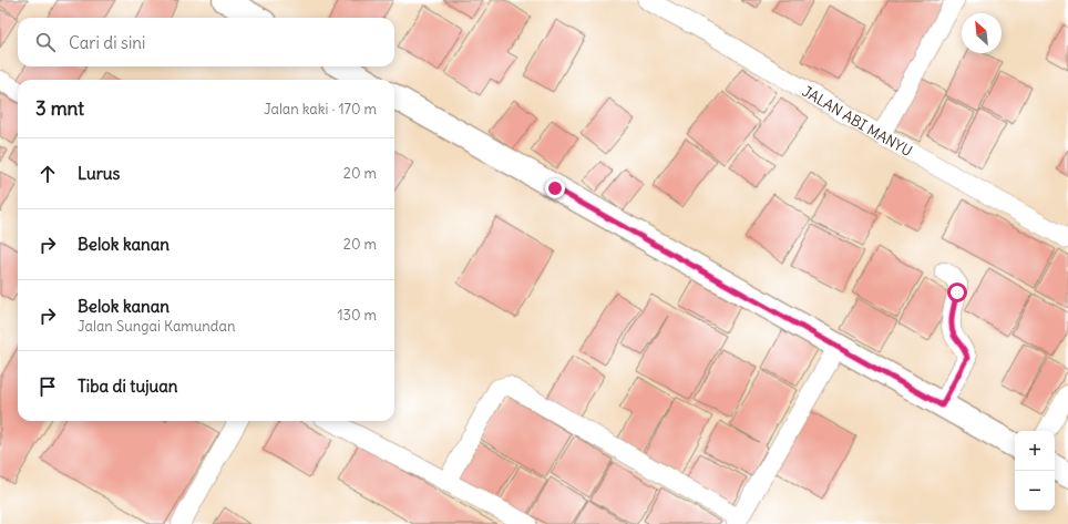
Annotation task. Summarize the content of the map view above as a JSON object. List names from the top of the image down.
{
  "streets": {
    "street": ["JALAN ABI MANYU"]
  },
  "north": "top left",
  "page": {
    "search": "Cari di sini",
    "heading": ["3 mnt", "Jalan kaki · 170 m"],
    "list": [
      ["Lurus", "20 m"],
      ["Belok kanan", "20 m"],
      ["Belok kanan", "Jalan Sungai Kamundan", "130 m"],
      "Tiba di tujuan"
    ],
    "map_buttons": ["+", "−"]
  }
}
